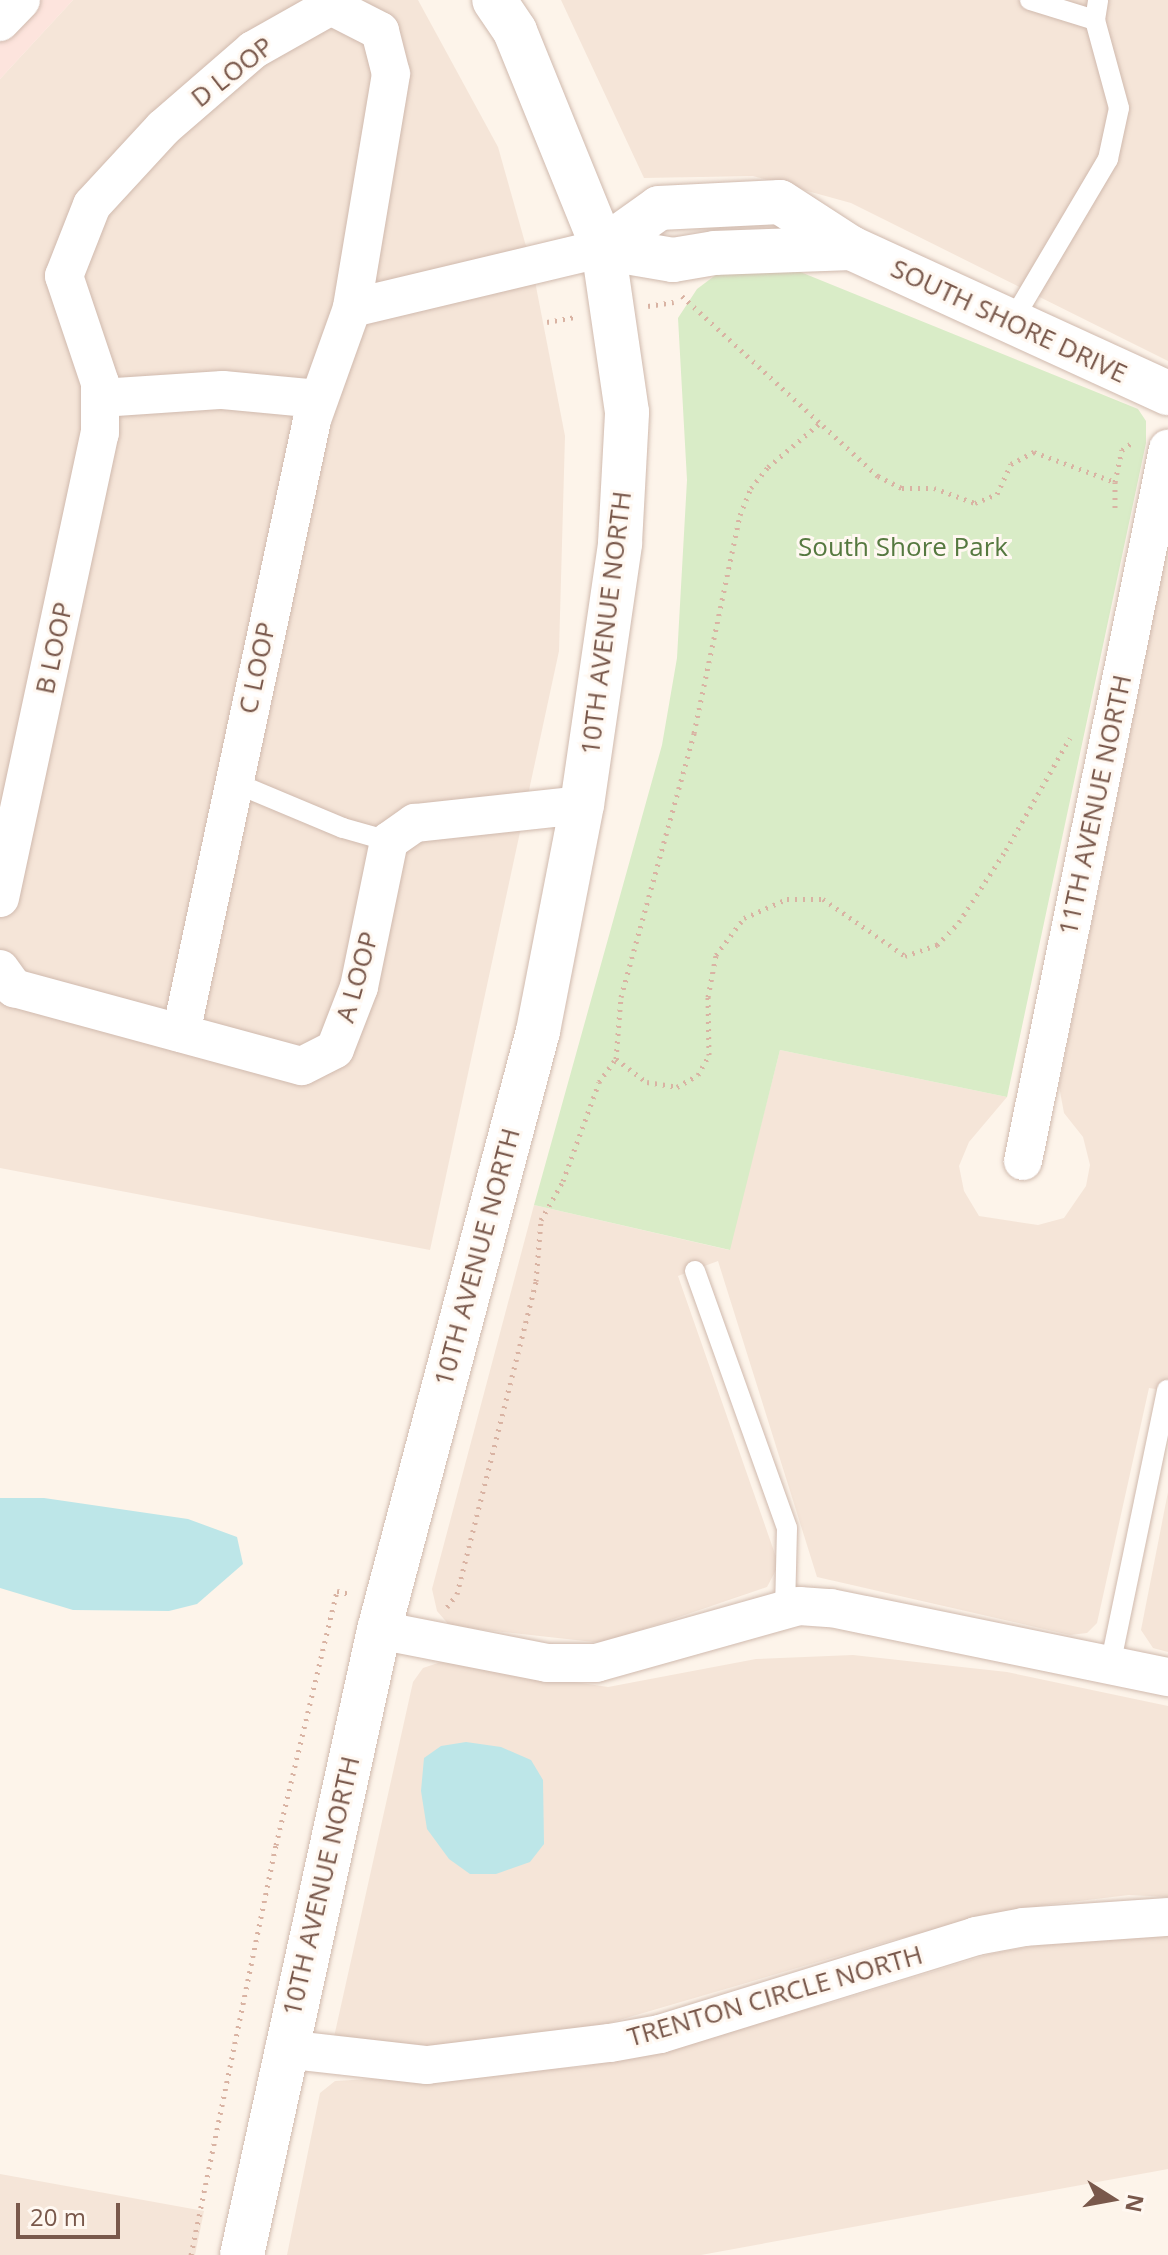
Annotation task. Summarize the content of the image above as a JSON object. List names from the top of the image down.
{
  "streets": {
    "street": [
      "D LOOP",
      "SOUTH SHORE DRIVE",
      "10TH AVENUE NORTH",
      "B LOOP",
      "C LOOP",
      "11TH AVENUE NORTH",
      "A LOOP",
      "TRENTON CIRCLE NORTH"
    ]
  },
  "crossings": [
    ["D LOOP", "B LOOP"],
    ["D LOOP", "C LOOP"],
    ["SOUTH SHORE DRIVE", "10TH AVENUE NORTH"],
    ["10TH AVENUE NORTH", "TRENTON CIRCLE NORTH"],
    ["C LOOP", "A LOOP"]
  ],
  "parks": ["South Shore Park"],
  "scale_bar": "20 m",
  "north": "right"
}
